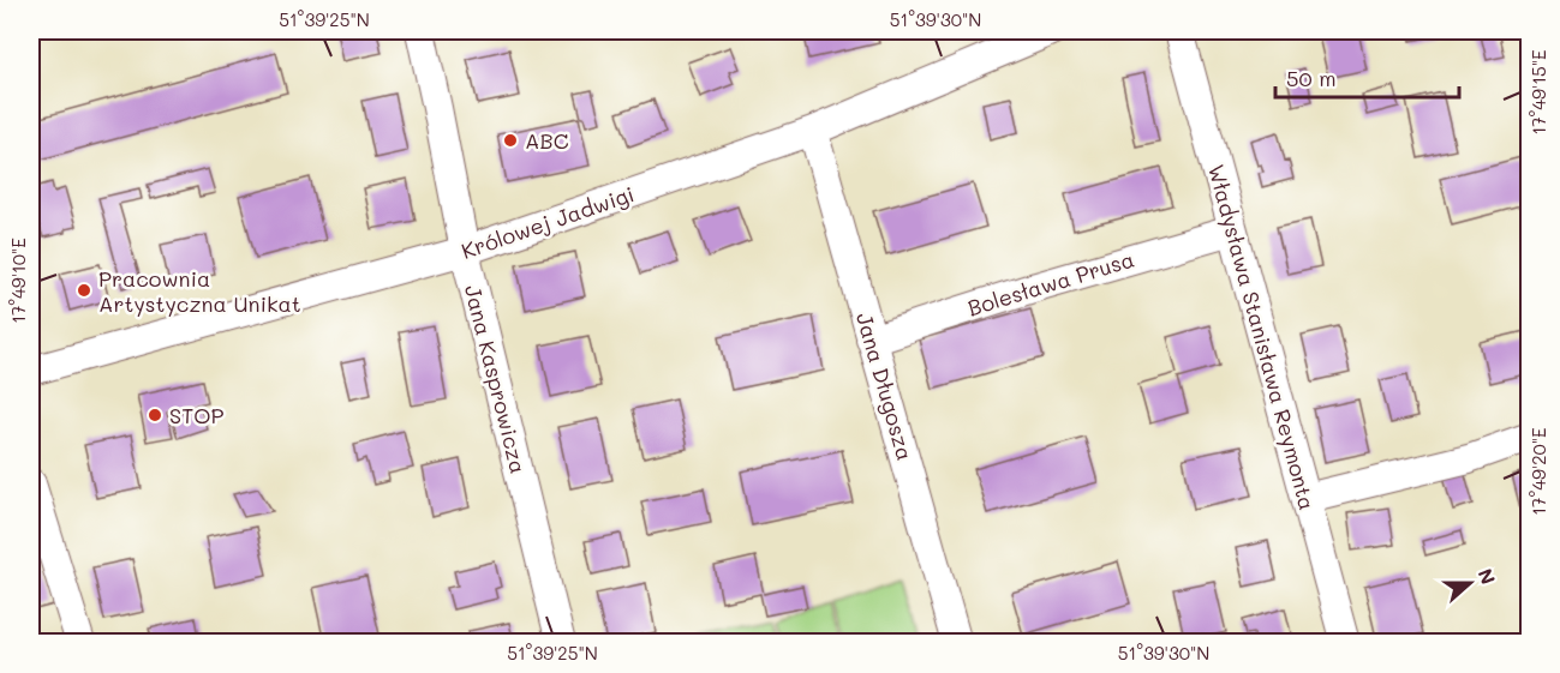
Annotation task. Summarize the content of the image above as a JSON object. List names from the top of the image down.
{
  "streets": {
    "street": [
      "Królowej Jadwigi",
      "Bolesława Prusa",
      "Władysława Stanisława Reymonta",
      "Jana Kasprowicza",
      "Jana Długosza"
    ]
  },
  "crossings": [
    ["Królowej Jadwigi", "Jana Kasprowicza"],
    ["Królowej Jadwigi", "Jana Długosza"],
    ["Bolesława Prusa", "Władysława Stanisława Reymonta"],
    ["Bolesława Prusa", "Jana Długosza"]
  ],
  "places": ["ABC", "Pracownia Artystyczna Unikat", "STOP"],
  "scale_bar": "50 m",
  "north": "right",
  "coordinates": [
    "51°39'25\"N",
    "51°39'30\"N",
    "17°49'15\"E",
    "17°49'10\"E",
    "17°49'20\"E"
  ]
}
